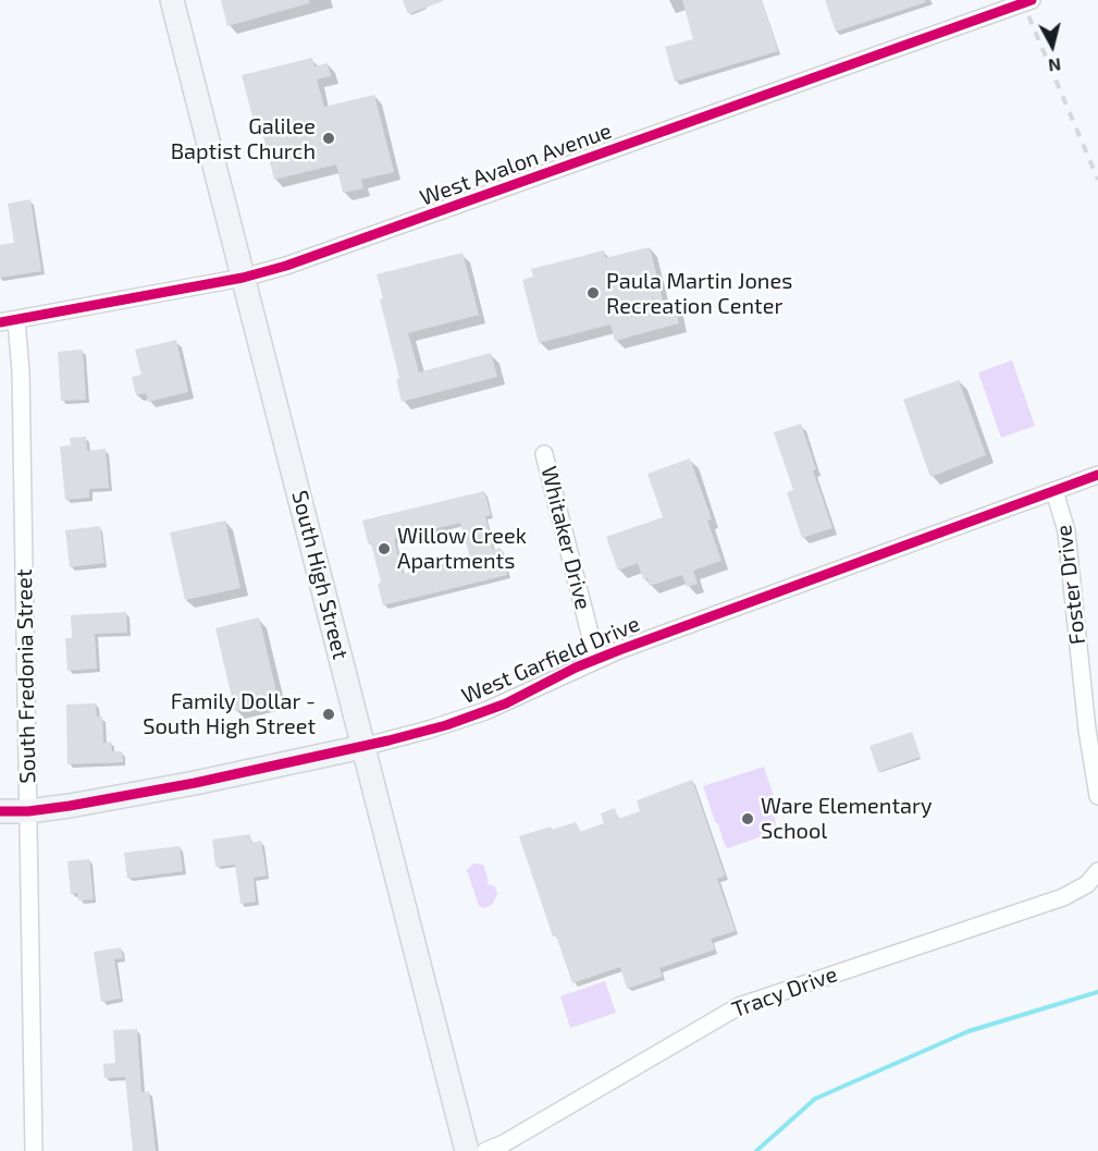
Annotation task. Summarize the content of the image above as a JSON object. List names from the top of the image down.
{
  "streets": {
    "main road": ["South High Street", "West Garfield Drive"],
    "street": [
      "West Avalon Avenue",
      "Whitaker Drive",
      "Foster Drive",
      "South Fredonia Street",
      "Tracy Drive"
    ]
  },
  "crossings": [
    ["West Avalon Avenue", "South High Street"],
    ["West Avalon Avenue", "South Fredonia Street"],
    ["Whitaker Drive", "West Garfield Drive"],
    ["South High Street", "West Garfield Drive"],
    ["Foster Drive", "West Garfield Drive"],
    ["West Garfield Drive", "South Fredonia Street"]
  ],
  "places": [
    "Galilee Baptist Church",
    "Paula Martin Jones Recreation Center",
    "Willow Creek Apartments",
    "Family Dollar - South High Street",
    "Ware Elementary School"
  ],
  "north": "bottom"
}
